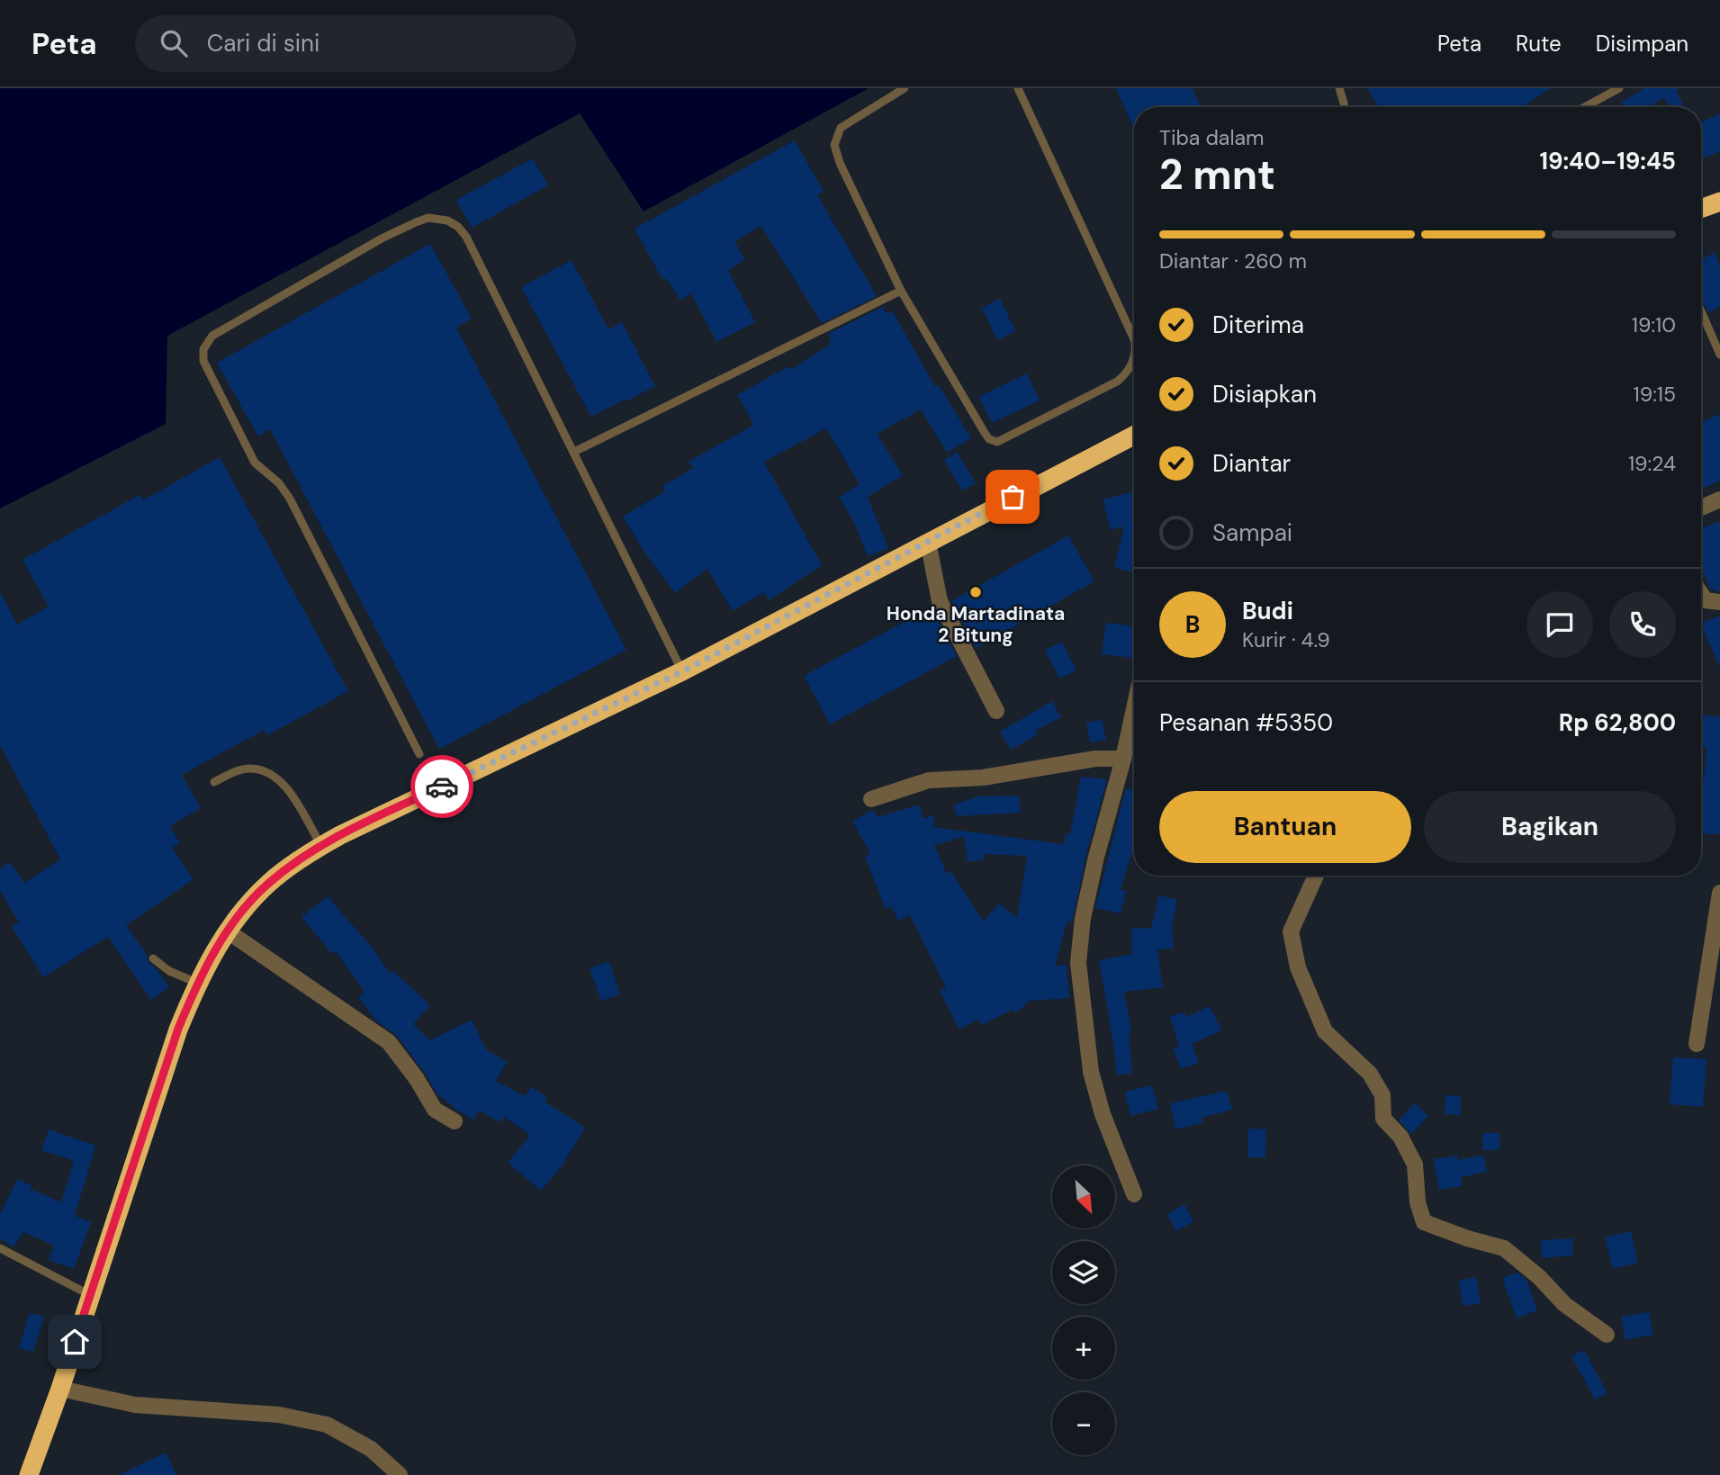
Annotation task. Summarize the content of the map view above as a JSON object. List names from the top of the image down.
{
  "places": ["Honda Martadinata 2 Bitung"],
  "north": "bottom right",
  "page": {
    "header": "Peta",
    "search": "Cari di sini",
    "nav": ["Peta", "Rute", "Disimpan"],
    "heading": ["2 mnt", "Tiba dalam", "19:40–19:45"],
    "panel": [
      "Budi",
      "Kurir · 4.9",
      "Pesanan #5350",
      "Rp 62,800"
    ],
    "bar": "Diantar · 260 m",
    "list": [
      ["Diterima", "19:10"],
      ["Disiapkan", "19:15"],
      ["Diantar", "19:24"],
      "Sampai"
    ],
    "round": "B",
    "buttons": ["Bantuan", "Bagikan"],
    "map_buttons": ["+", "−"]
  }
}
